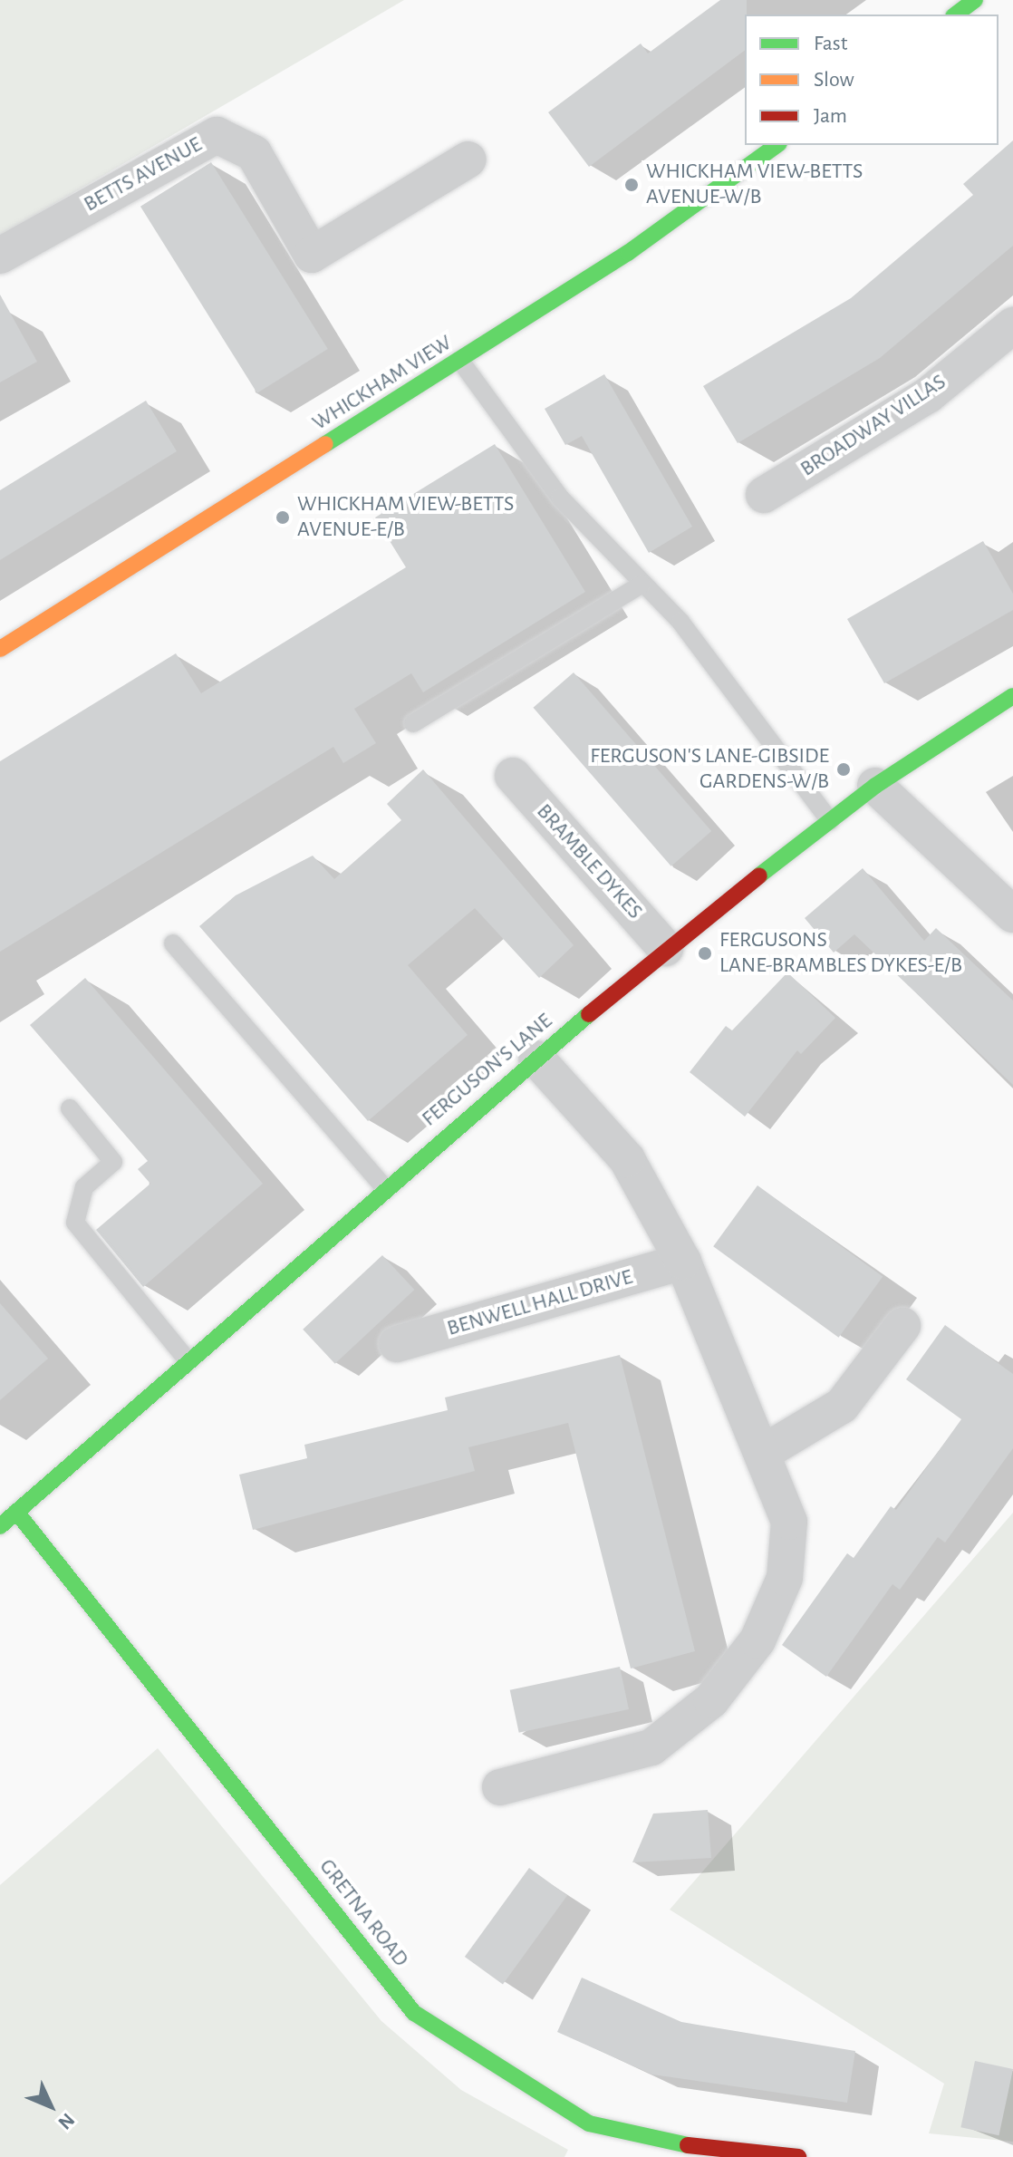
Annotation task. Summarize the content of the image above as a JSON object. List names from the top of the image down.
{
  "streets": {
    "street": [
      "BETTS AVENUE",
      "WHICKHAM VIEW",
      "BROADWAY VILLAS",
      "BRAMBLE DYKES",
      "FERGUSON'S LANE",
      "BENWELL HALL DRIVE",
      "GRETNA ROAD"
    ]
  },
  "crossings": [
    ["BRAMBLE DYKES", "FERGUSON'S LANE"],
    ["FERGUSON'S LANE", "GRETNA ROAD"]
  ],
  "places": [
    "WHICKHAM VIEW-BETTS AVENUE-W/B",
    "WHICKHAM VIEW-BETTS AVENUE-E/B",
    "FERGUSON'S LANE-GIBSIDE GARDENS-W/B",
    "FERGUSONS LANE-BRAMBLES DYKES-E/B"
  ],
  "legend": ["Fast", "Slow", "Jam"],
  "north": "bottom right"
}
